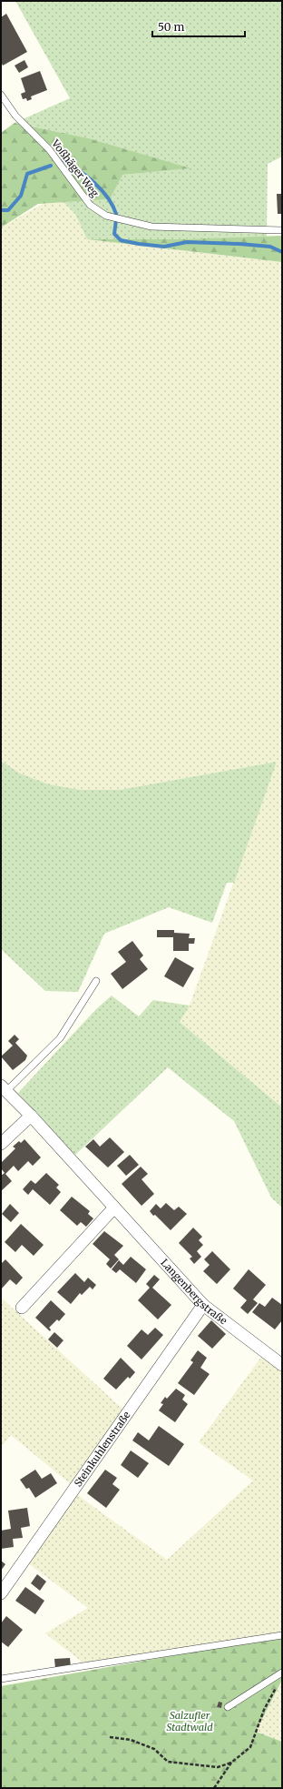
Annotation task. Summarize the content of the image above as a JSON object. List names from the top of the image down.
{
  "streets": {
    "street": ["Langenbergstraße", "Steinkuhlenstraße"],
    "lane": ["Voßhäger Weg"]
  },
  "crossings": [
    ["Langenbergstraße", "Steinkuhlenstraße"]
  ],
  "parks": ["Salzufler Stadtwald"],
  "scale_bar": "50 m"
}
